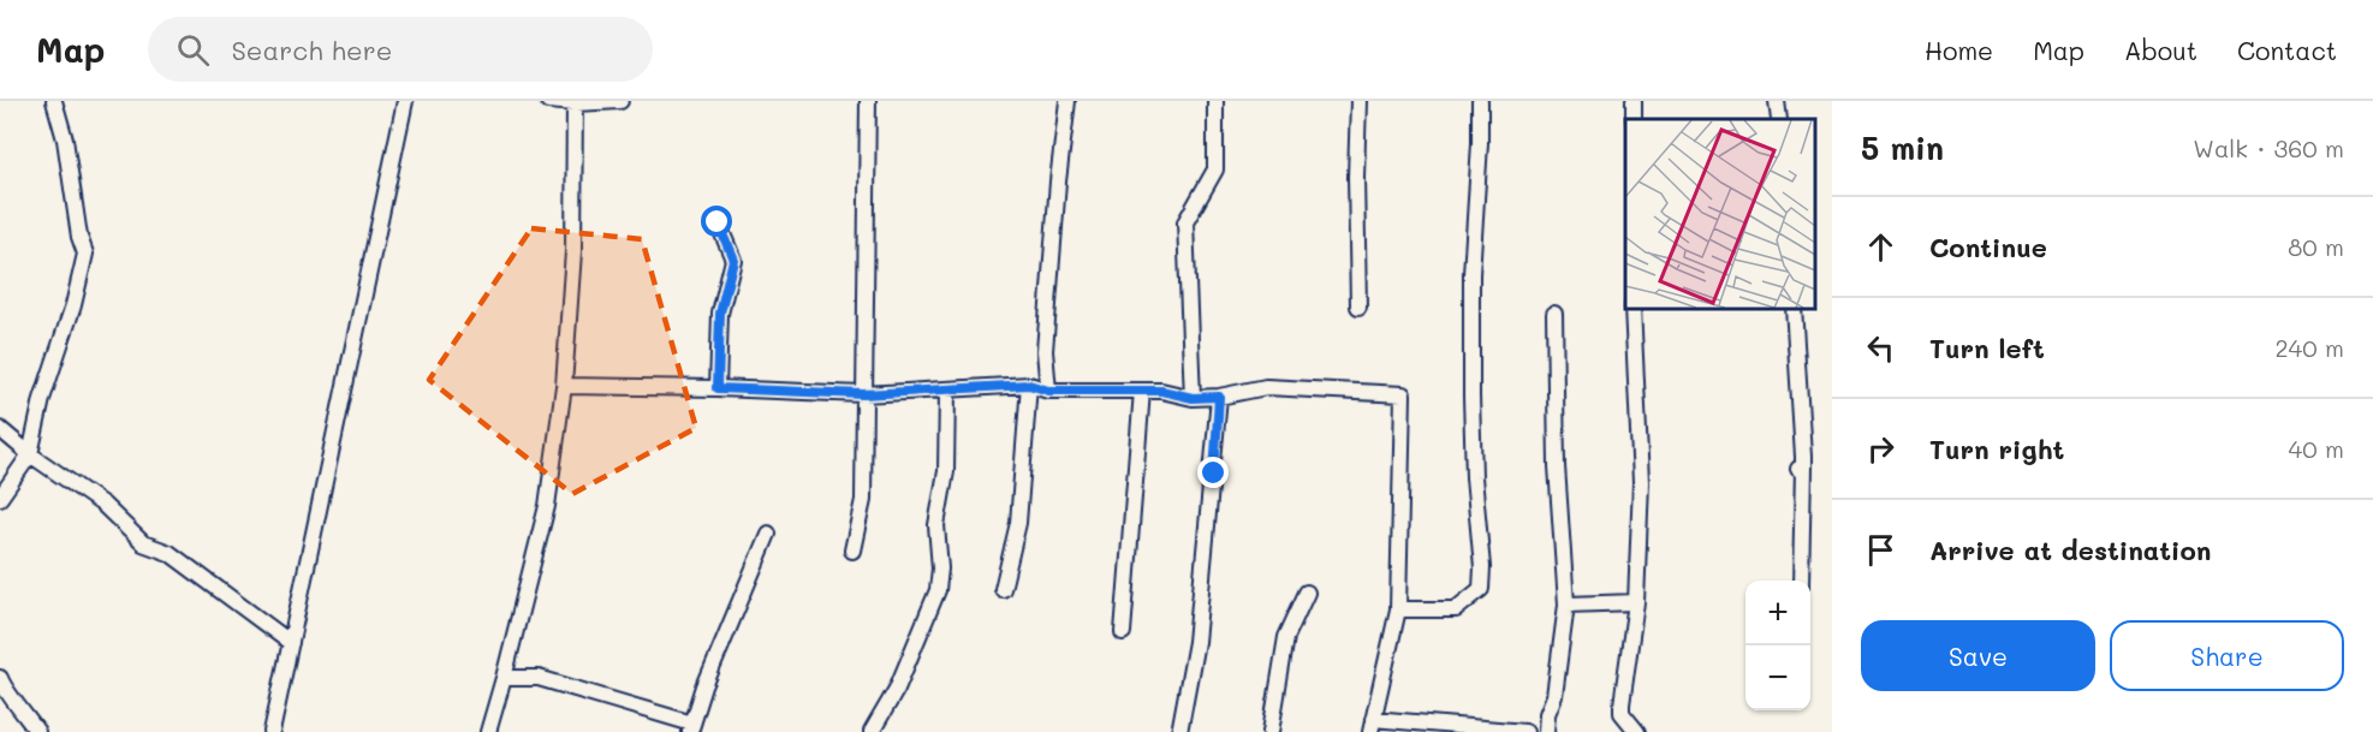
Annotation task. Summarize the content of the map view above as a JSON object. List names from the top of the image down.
{
  "page": {
    "header": "Map",
    "search": "Search here",
    "nav": [
      "Home",
      "Map",
      "About",
      "Contact"
    ],
    "heading": ["5 min", "Walk · 360 m"],
    "list": [
      ["Continue", "80 m"],
      ["Turn left", "240 m"],
      ["Turn right", "40 m"],
      "Arrive at destination"
    ],
    "map_buttons": ["+", "−"],
    "buttons": ["Save", "Share"]
  }
}
